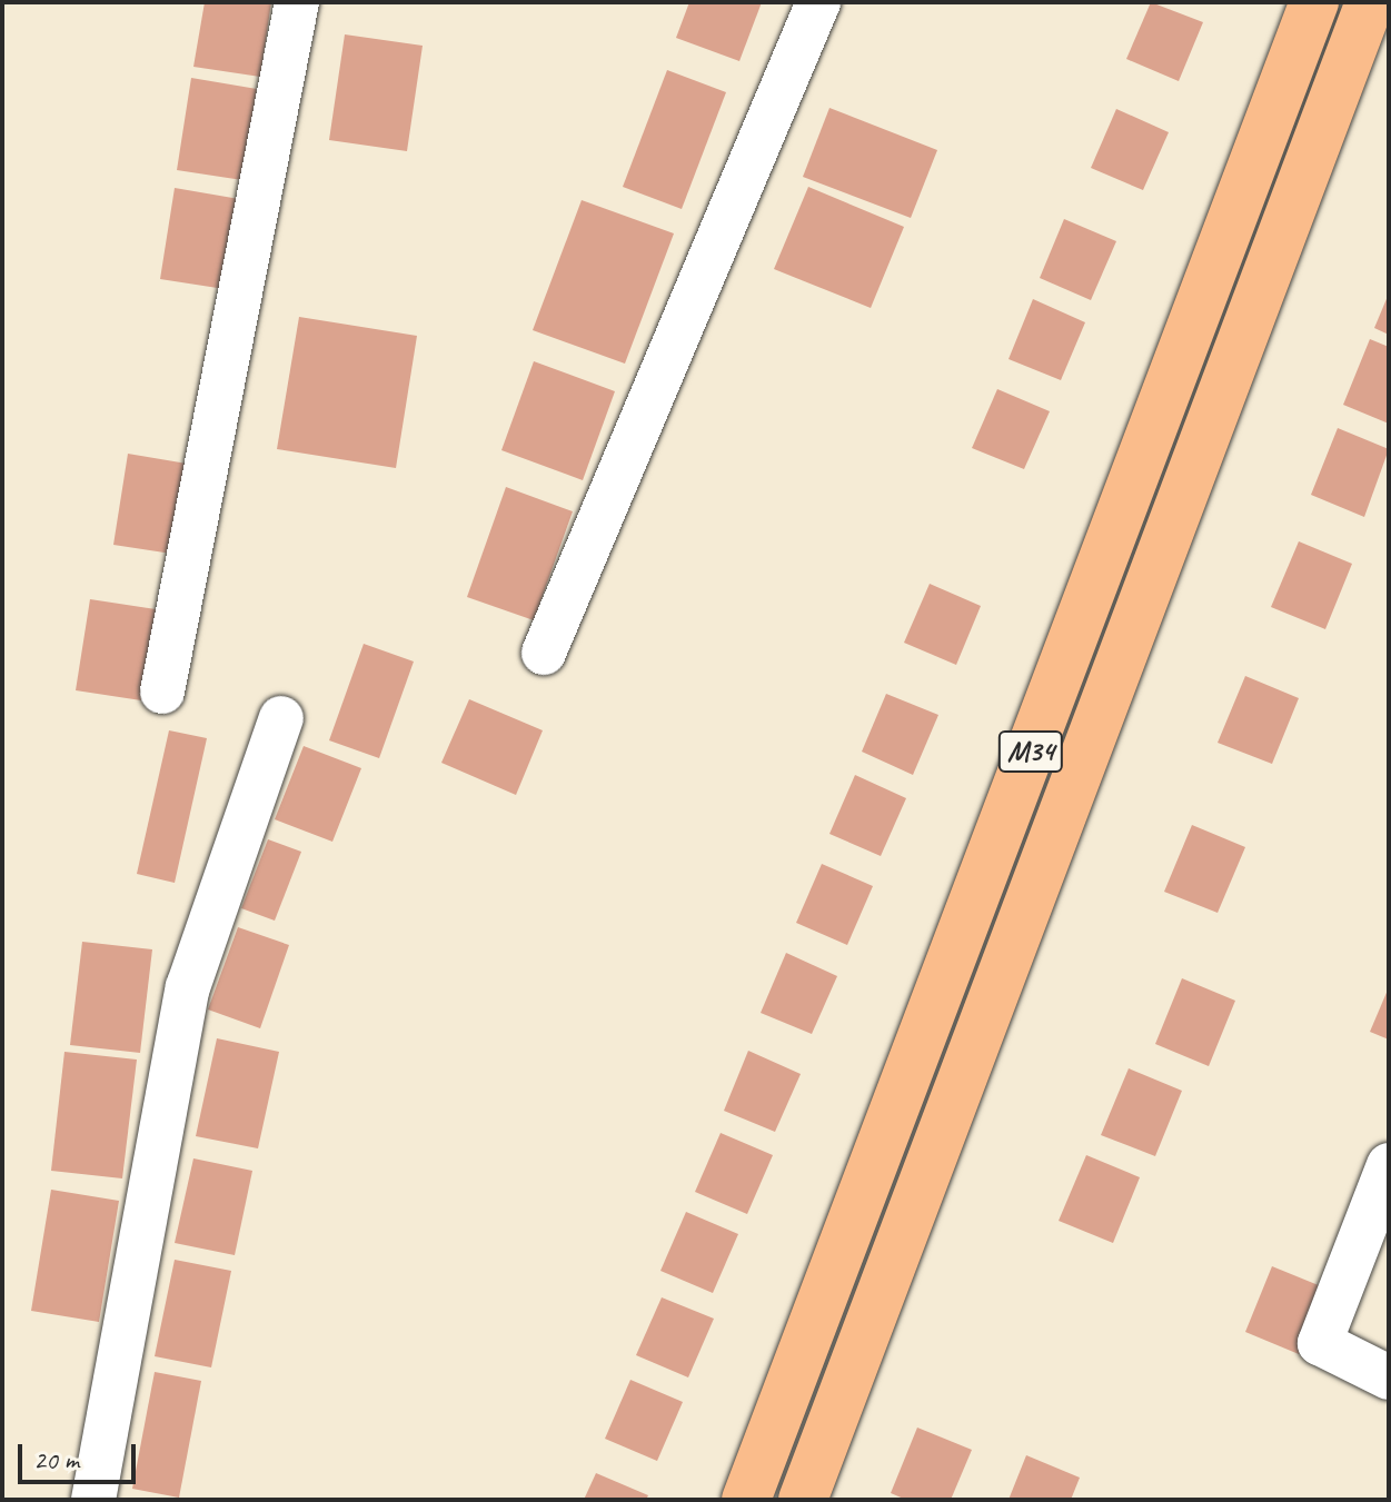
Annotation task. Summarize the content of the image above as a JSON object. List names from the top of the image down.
{
  "streets": {
    "main road": ["M34"]
  },
  "scale_bar": "20 m"
}
